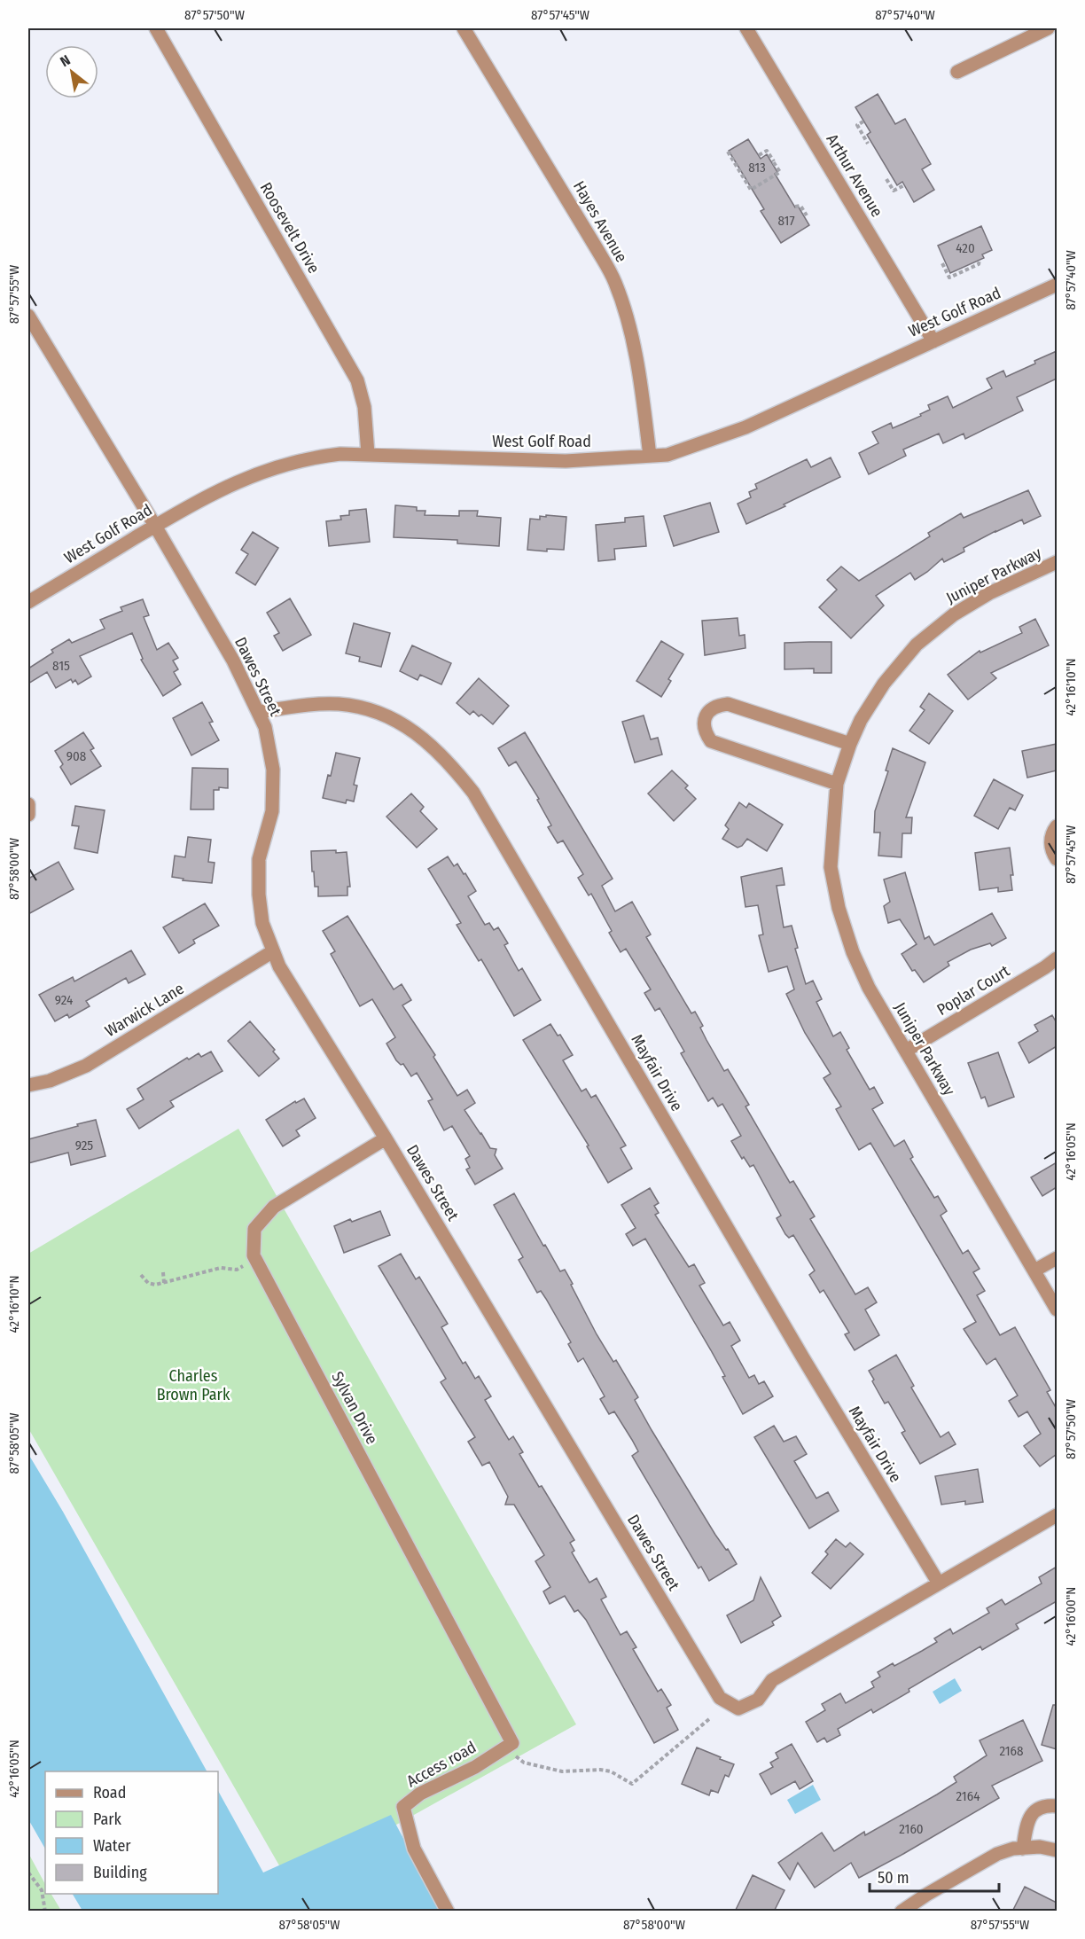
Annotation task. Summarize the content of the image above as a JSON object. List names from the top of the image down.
{
  "streets": {
    "street": [
      "Arthur Avenue",
      "Hayes Avenue",
      "Roosevelt Drive",
      "West Golf Road",
      "Juniper Parkway",
      "Dawes Street",
      "Poplar Court",
      "Warwick Lane",
      "Mayfair Drive",
      "Sylvan Drive",
      "Access road"
    ]
  },
  "crossings": [
    ["Arthur Avenue", "West Golf Road"],
    ["Hayes Avenue", "West Golf Road"],
    ["Roosevelt Drive", "West Golf Road"],
    ["West Golf Road", "Dawes Street"],
    ["Juniper Parkway", "Poplar Court"],
    ["Dawes Street", "Warwick Lane"],
    ["Dawes Street", "Mayfair Drive"],
    ["Dawes Street", "Sylvan Drive"],
    ["Sylvan Drive", "Access road"]
  ],
  "parks": ["Charles Brown Park"],
  "house_numbers": [
    "813",
    "817",
    "420",
    "815",
    "908",
    "924",
    "925",
    "2168",
    "2164",
    "2160"
  ],
  "legend": [
    "Road",
    "Park",
    "Water",
    "Building"
  ],
  "scale_bar": "50 m",
  "north": "top left",
  "coordinates": [
    "87°57'50\"W",
    "87°57'45\"W",
    "87°57'40\"W",
    "87°57'55\"W",
    "42°16'10\"N",
    "87°58'00\"W",
    "42°16'05\"N",
    "87°58'05\"W",
    "42°16'00\"N"
  ]
}
